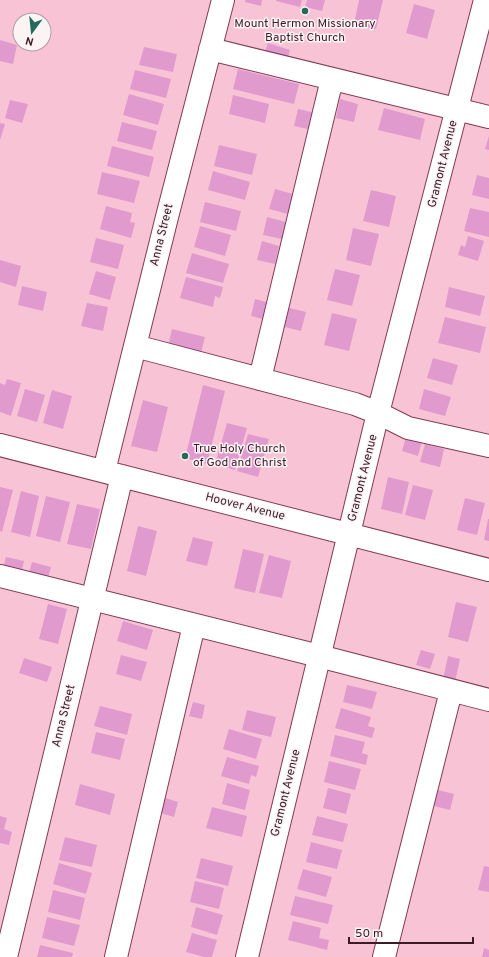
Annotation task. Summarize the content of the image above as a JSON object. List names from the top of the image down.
{
  "streets": {
    "street": ["Gramont Avenue", "Anna Street", "Hoover Avenue"]
  },
  "crossings": [
    ["Gramont Avenue", "Hoover Avenue"],
    ["Anna Street", "Hoover Avenue"]
  ],
  "places": ["Mount Hermon Missionary Baptist Church", "True Holy Church of God and Christ"],
  "scale_bar": "50 m",
  "north": "bottom"
}
